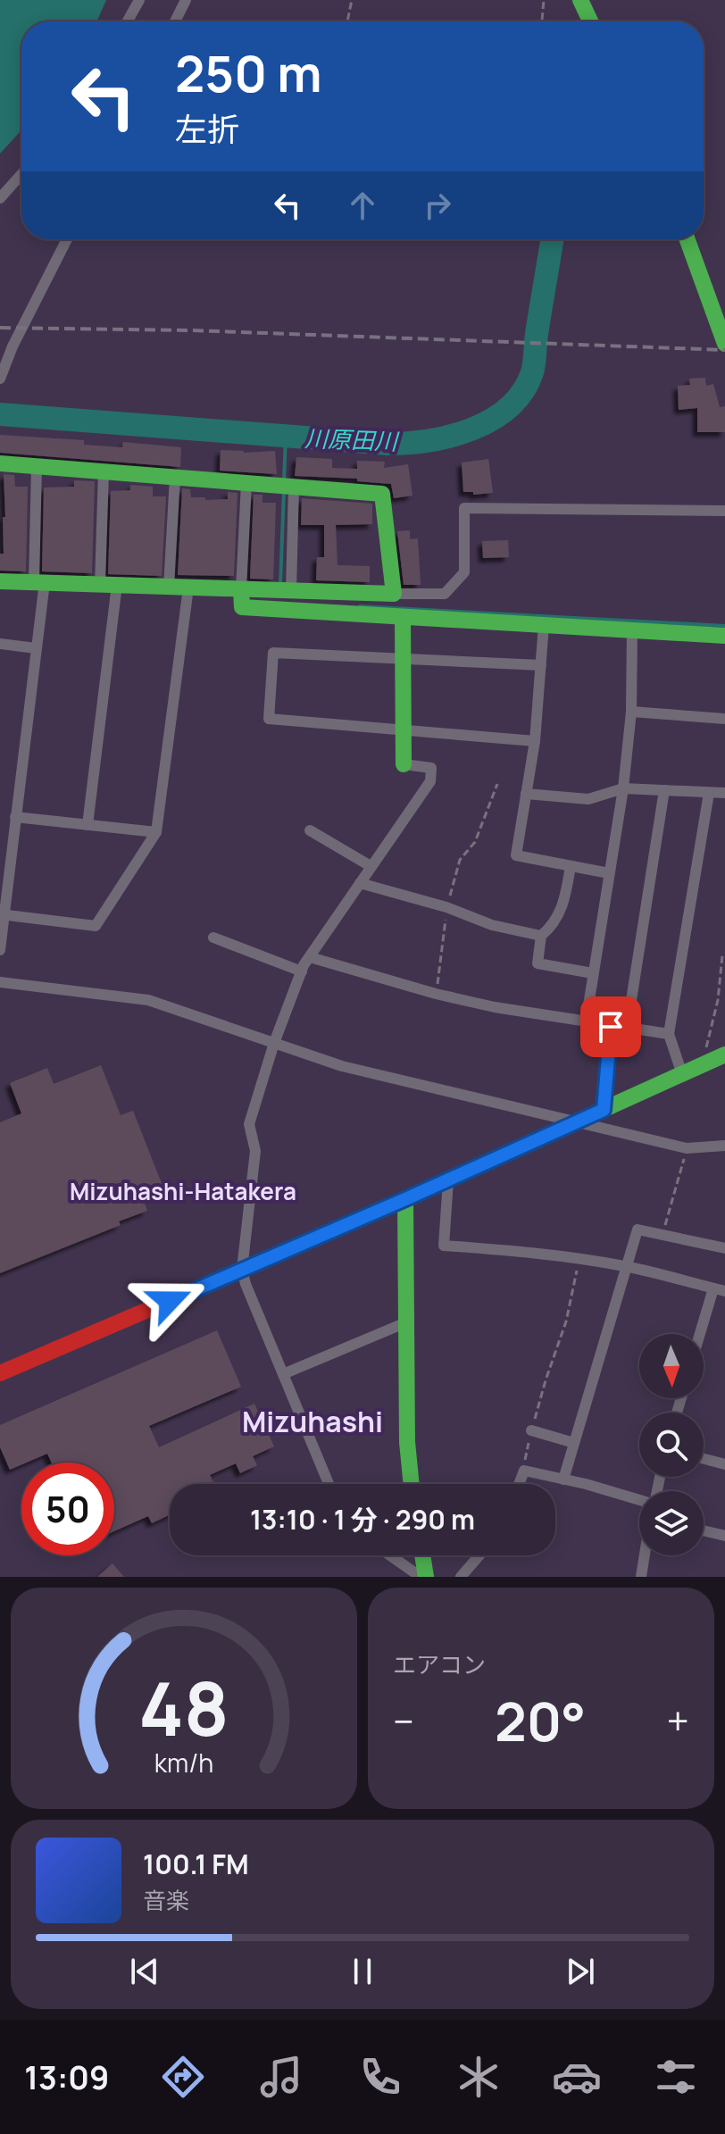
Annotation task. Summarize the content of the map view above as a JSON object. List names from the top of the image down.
{
  "districts": ["Mizuhashi-Hatakera", "Mizuhashi"],
  "water": ["川原田川"],
  "north": "bottom",
  "page": {
    "turn": ["250 m", "左折"],
    "limit": "50",
    "trip": "13:10 · 1 分 · 290 m",
    "tile": "エアコン",
    "heat": ["−", "20°", "+"],
    "song": ["100.1 FM", "音楽"],
    "tabs": "13:09",
    "gauge": ["48", "km/h"]
  }
}
